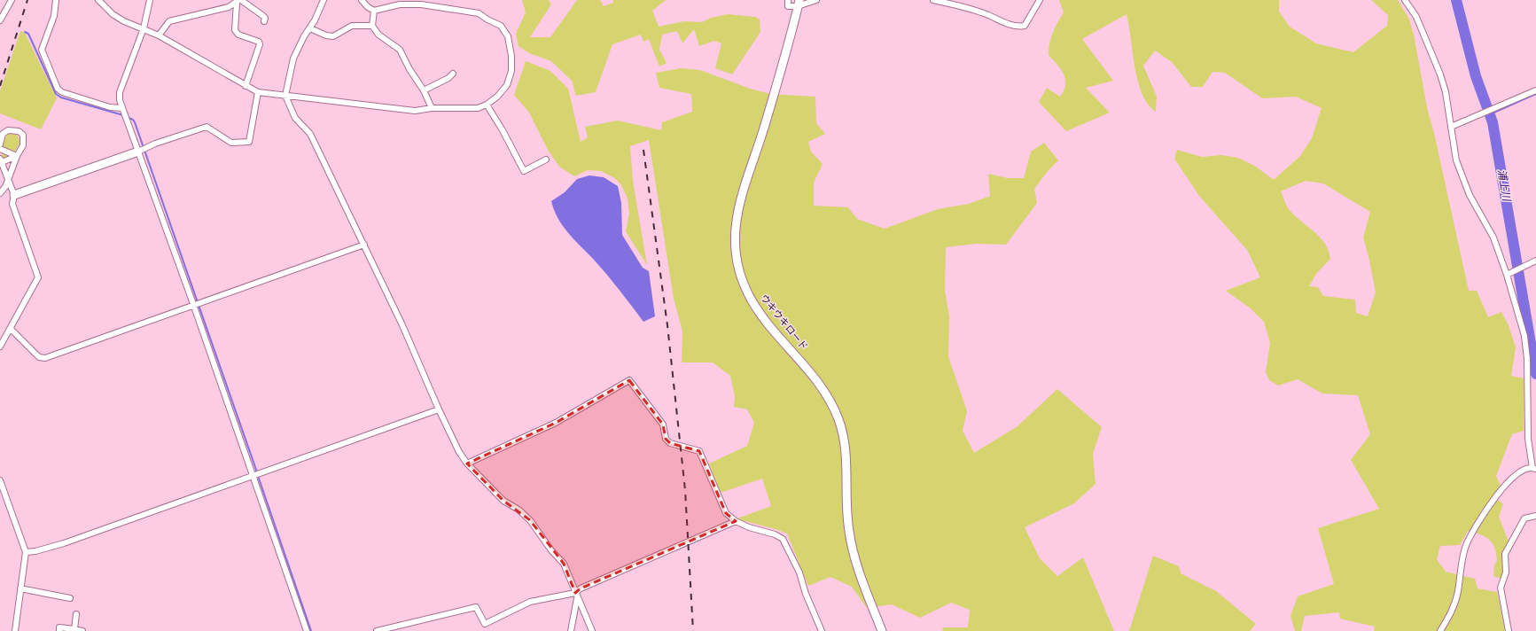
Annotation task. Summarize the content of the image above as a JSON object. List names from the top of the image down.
{
  "streets": {
    "street": ["ウキウキロード"]
  },
  "water": ["浦上川"]
}
